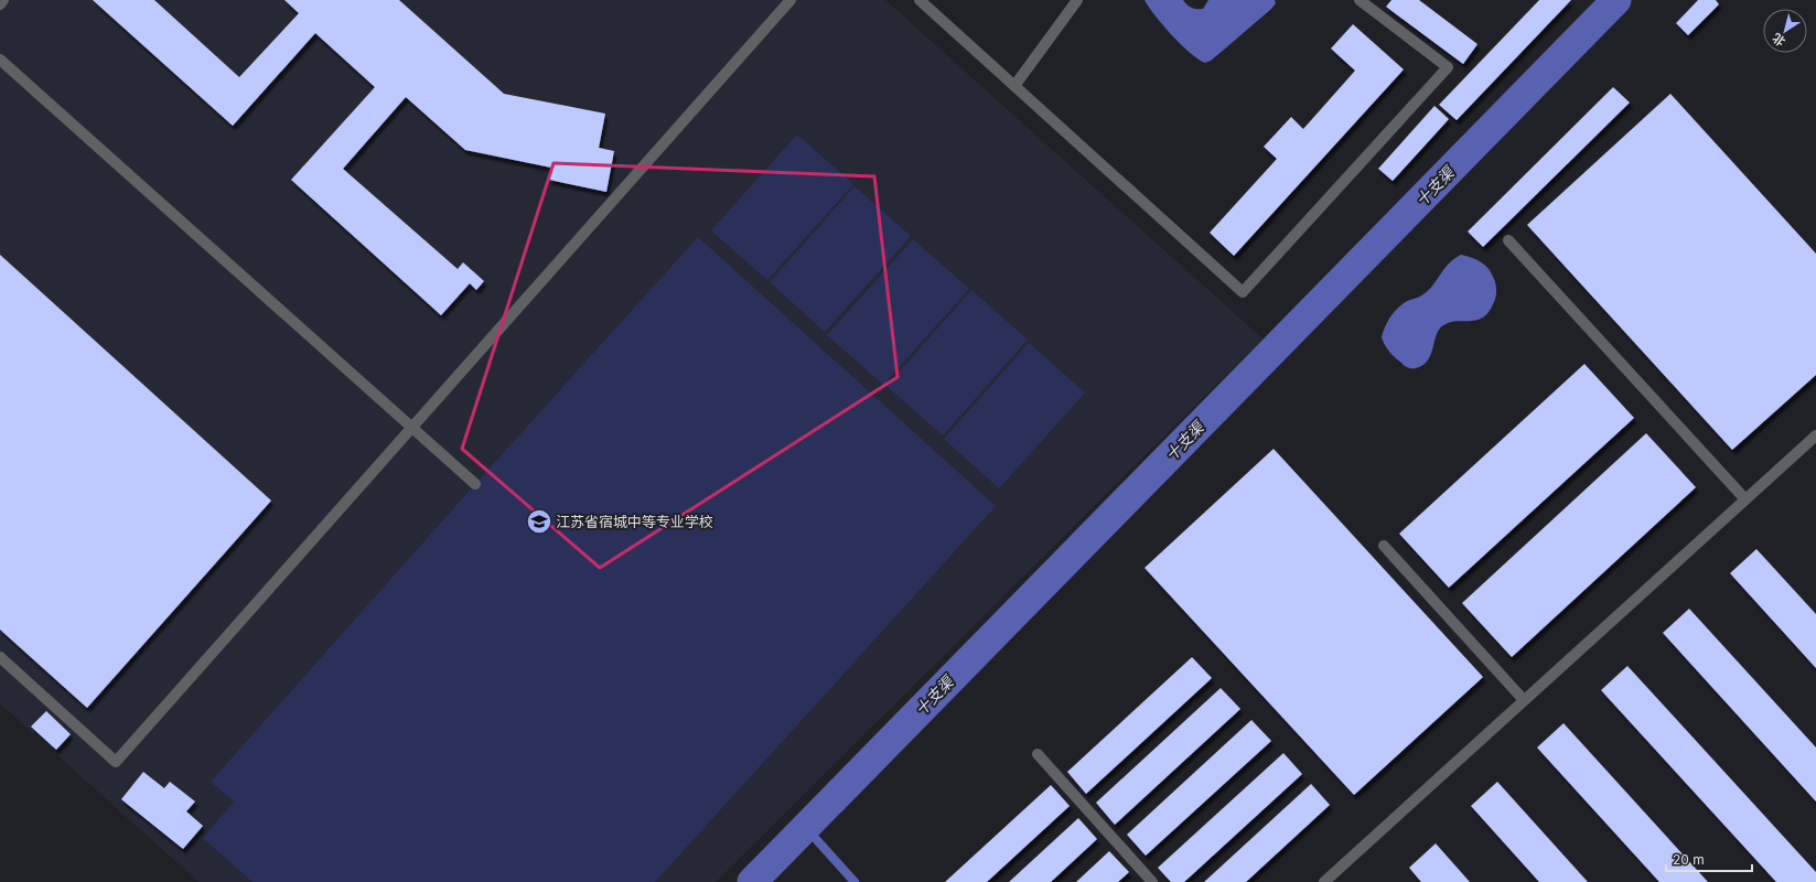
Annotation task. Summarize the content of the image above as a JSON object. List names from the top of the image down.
{
  "water": ["十支渠"],
  "places": {
    "school or university": ["江苏省宿城中等专业学校"]
  },
  "scale_bar": "20 m",
  "north": "bottom left"
}
